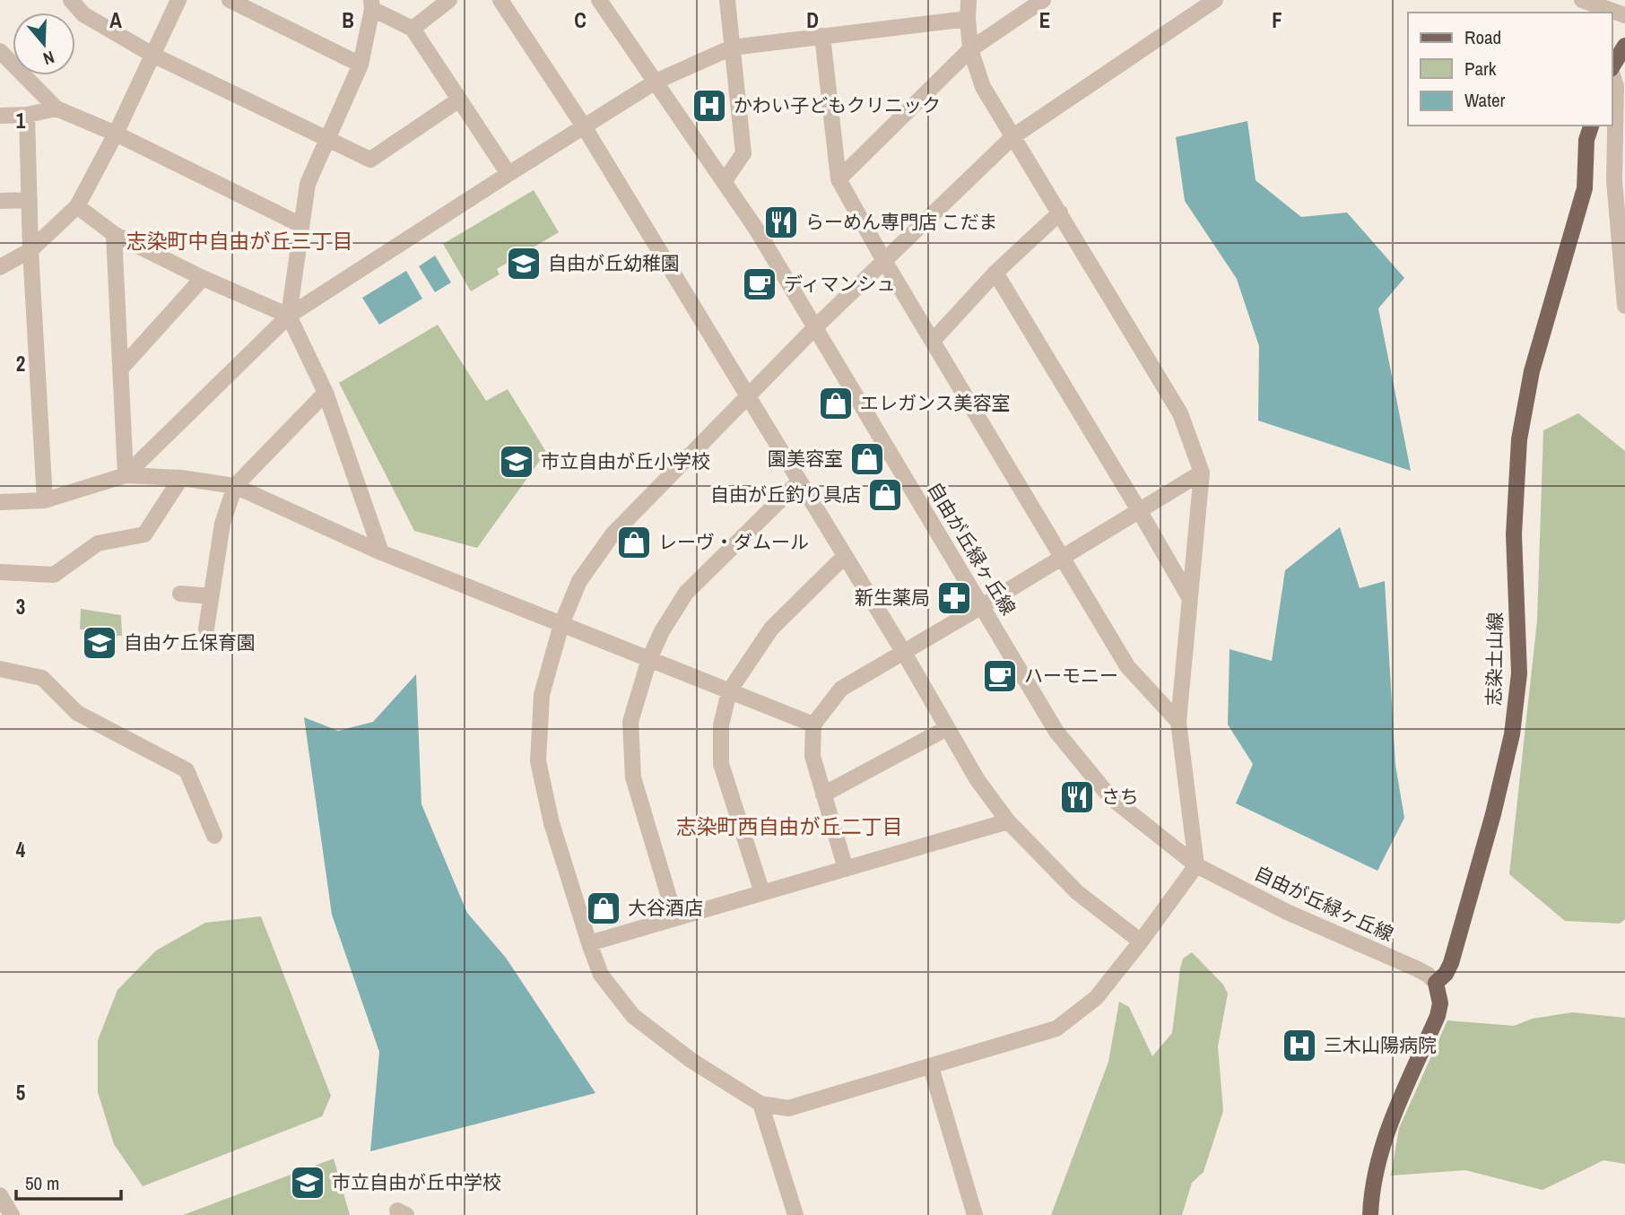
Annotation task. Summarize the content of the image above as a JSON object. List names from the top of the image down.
{
  "streets": {
    "main road": ["志染土山線"],
    "street": ["自由が丘緑ヶ丘線"]
  },
  "crossings": [
    ["自由が丘緑ヶ丘線", "志染土山線"]
  ],
  "districts": ["志染町中自由が丘三丁目", "志染町西自由が丘二丁目"],
  "places": {
    "hospital": ["かわい子どもクリニック", "三木山陽病院"],
    "restaurant": ["らーめん専門店 こだま", "さち"],
    "school or university": [
      "自由が丘幼稚園",
      "市立自由が丘小学校",
      "自由ケ丘保育園",
      "市立自由が丘中学校"
    ],
    "cafe": ["ディマンシュ", "ハーモニー"],
    "shop": [
      "エレガンス美容室",
      "園美容室",
      "自由が丘釣り具店",
      "レーヴ・ダムール",
      "大谷酒店"
    ],
    "pharmacy": ["新生薬局"]
  },
  "legend": ["Road", "Park", "Water"],
  "scale_bar": "50 m",
  "north": "bottom",
  "grid": {
    "columns": [
      "A",
      "B",
      "C",
      "D",
      "E",
      "F"
    ],
    "rows": [
      "1",
      "2",
      "3",
      "4",
      "5"
    ]
  }
}
